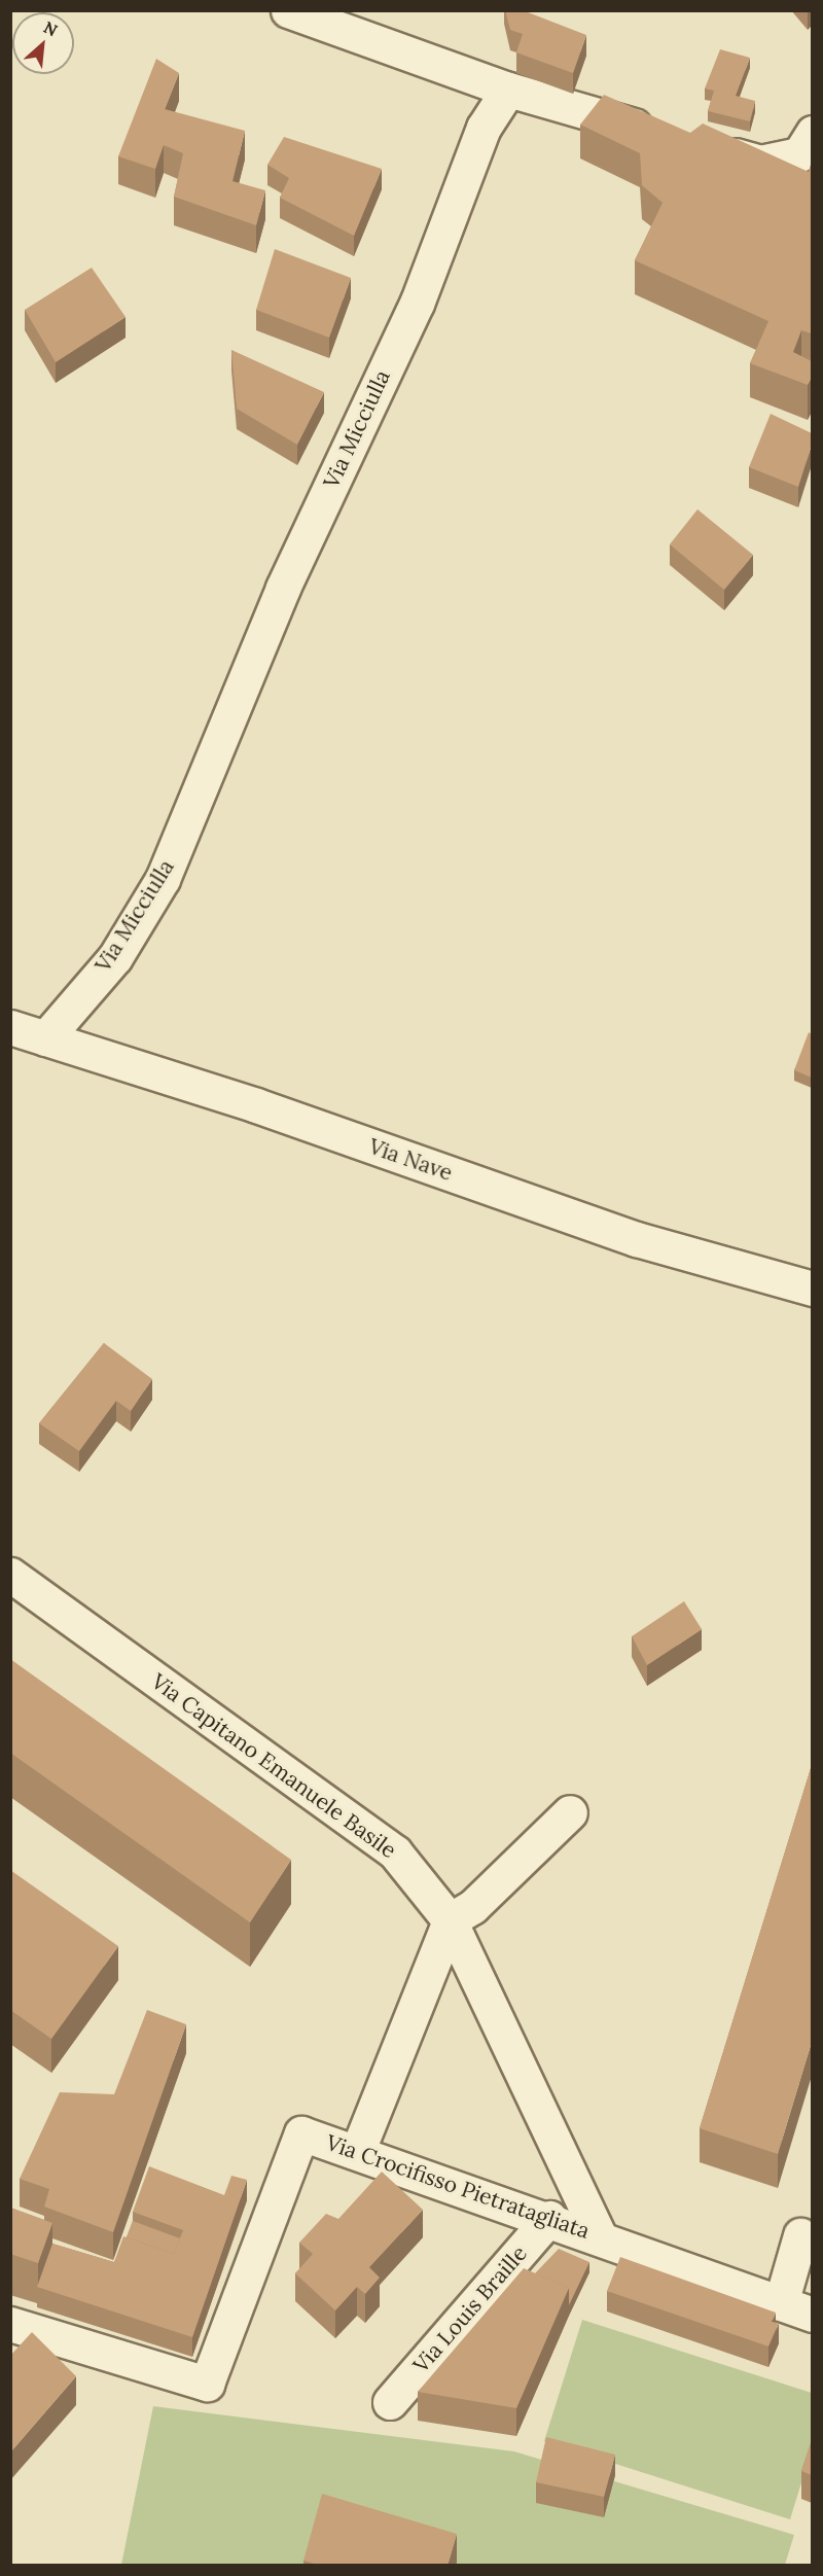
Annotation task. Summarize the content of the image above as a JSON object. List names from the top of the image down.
{
  "streets": {
    "street": [
      "Via Micciulla",
      "Via Nave",
      "Via Capitano Emanuele Basile",
      "Via Crocifisso Pietratagliata",
      "Via Louis Braille"
    ]
  },
  "crossings": [
    ["Via Micciulla", "Via Nave"],
    ["Via Capitano Emanuele Basile", "Via Crocifisso Pietratagliata"],
    ["Via Crocifisso Pietratagliata", "Via Louis Braille"]
  ],
  "north": "top right"
}
